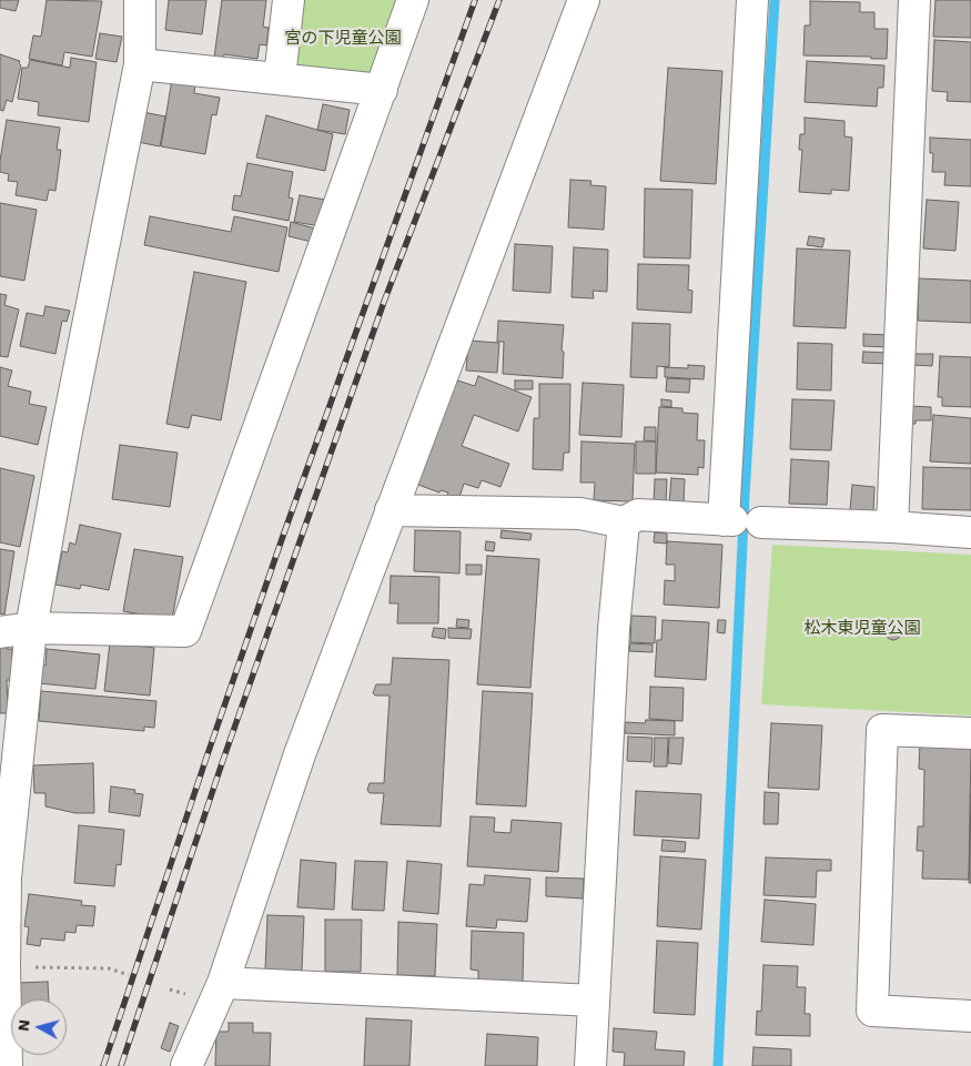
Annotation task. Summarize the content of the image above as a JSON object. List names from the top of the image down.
{
  "parks": ["宮の下児童公園", "松木東児童公園"],
  "north": "left"
}
